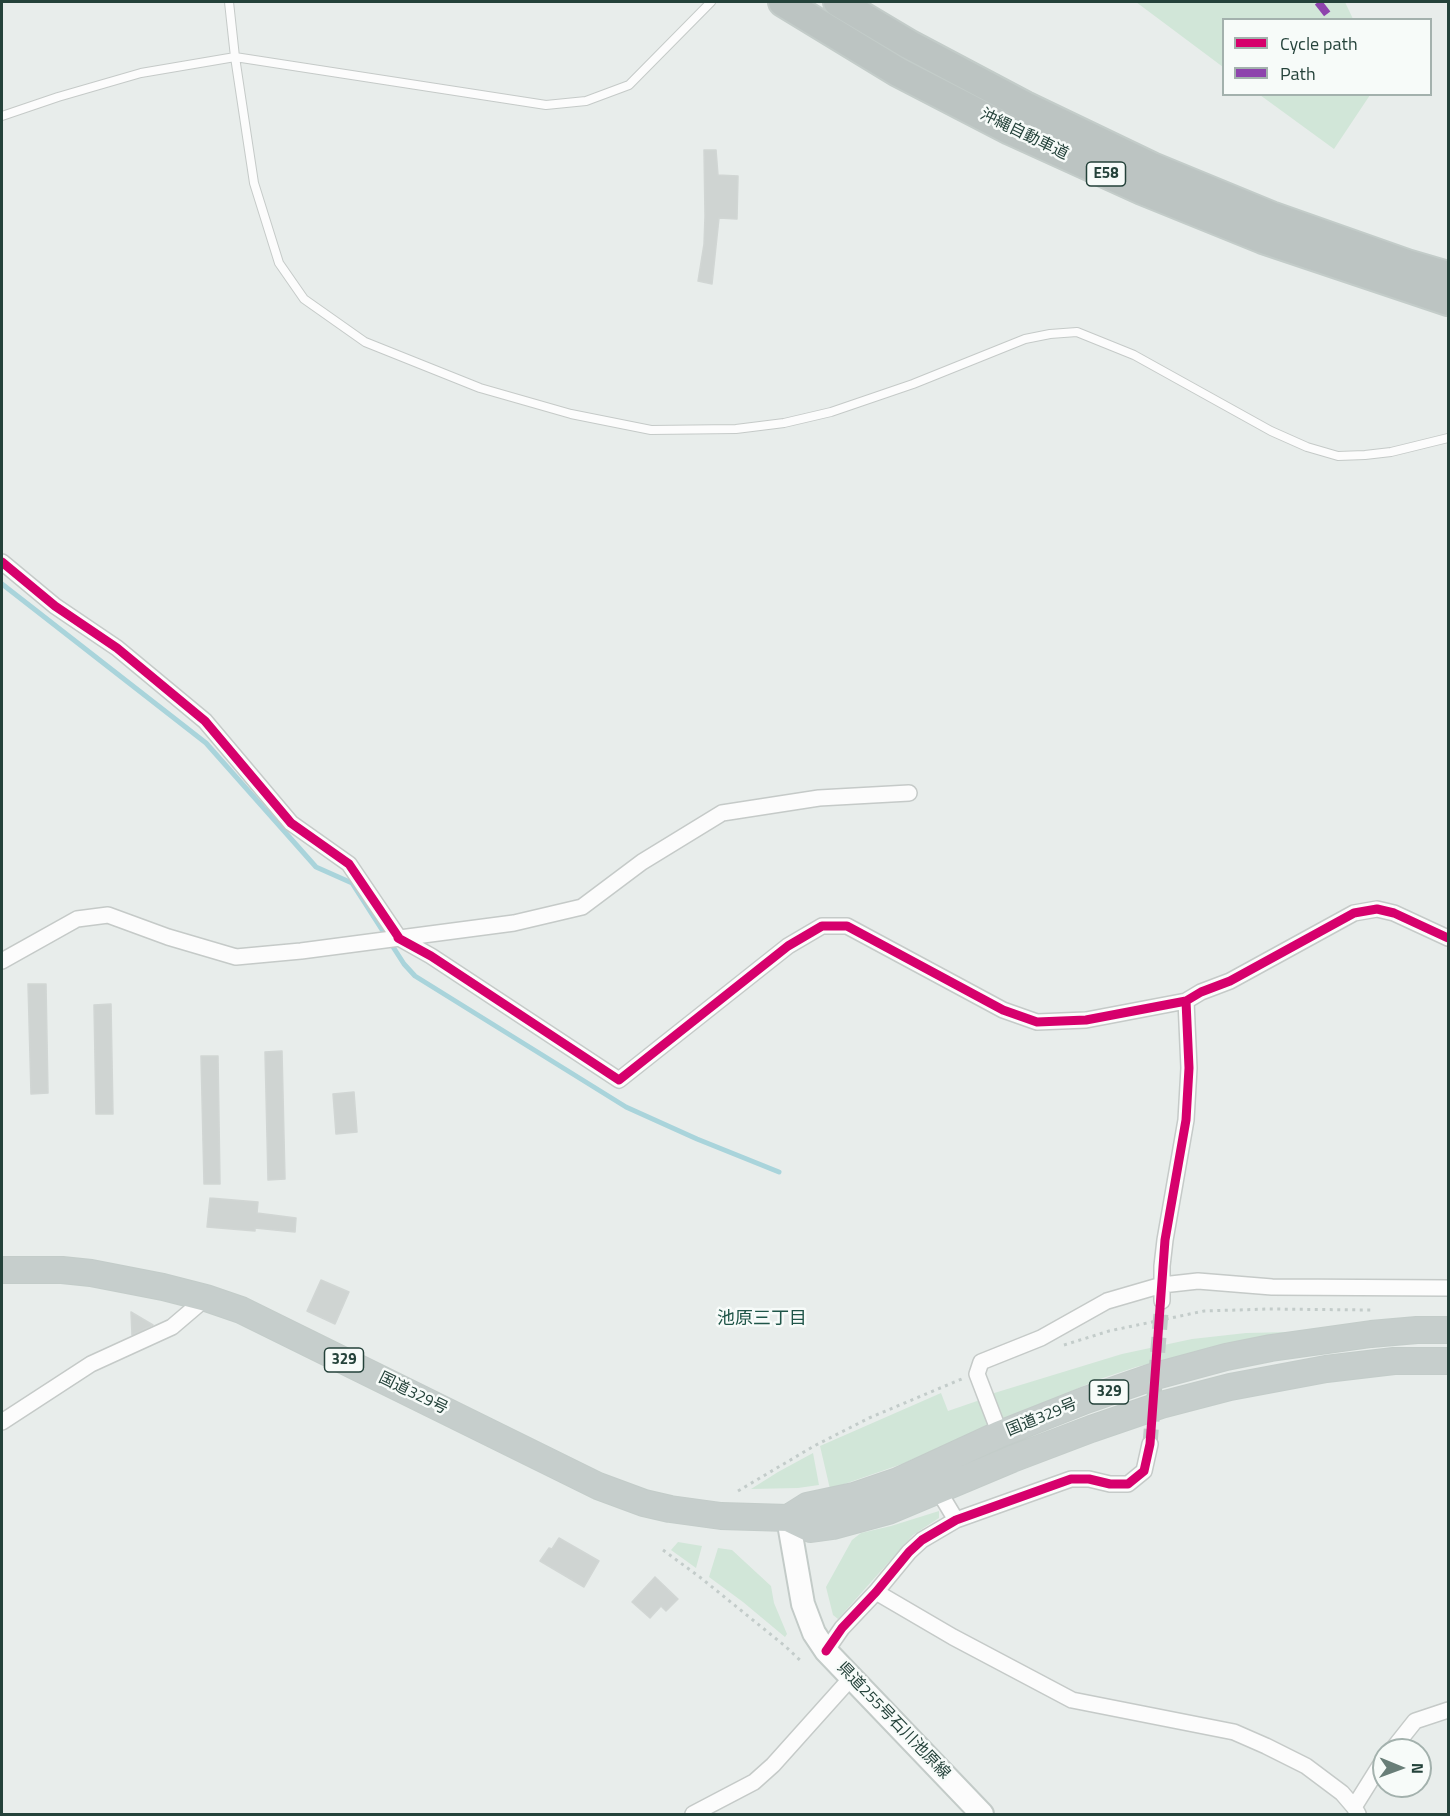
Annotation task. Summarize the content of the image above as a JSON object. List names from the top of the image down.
{
  "streets": {
    "highway": [
      "沖縄自動車道",
      "E58",
      "329",
      "国道329号"
    ],
    "main road": ["県道255号石川池原線"]
  },
  "crossings": [
    ["国道329号", "県道255号石川池原線"]
  ],
  "districts": ["池原三丁目"],
  "legend": ["Cycle path", "Path"],
  "north": "right"
}
